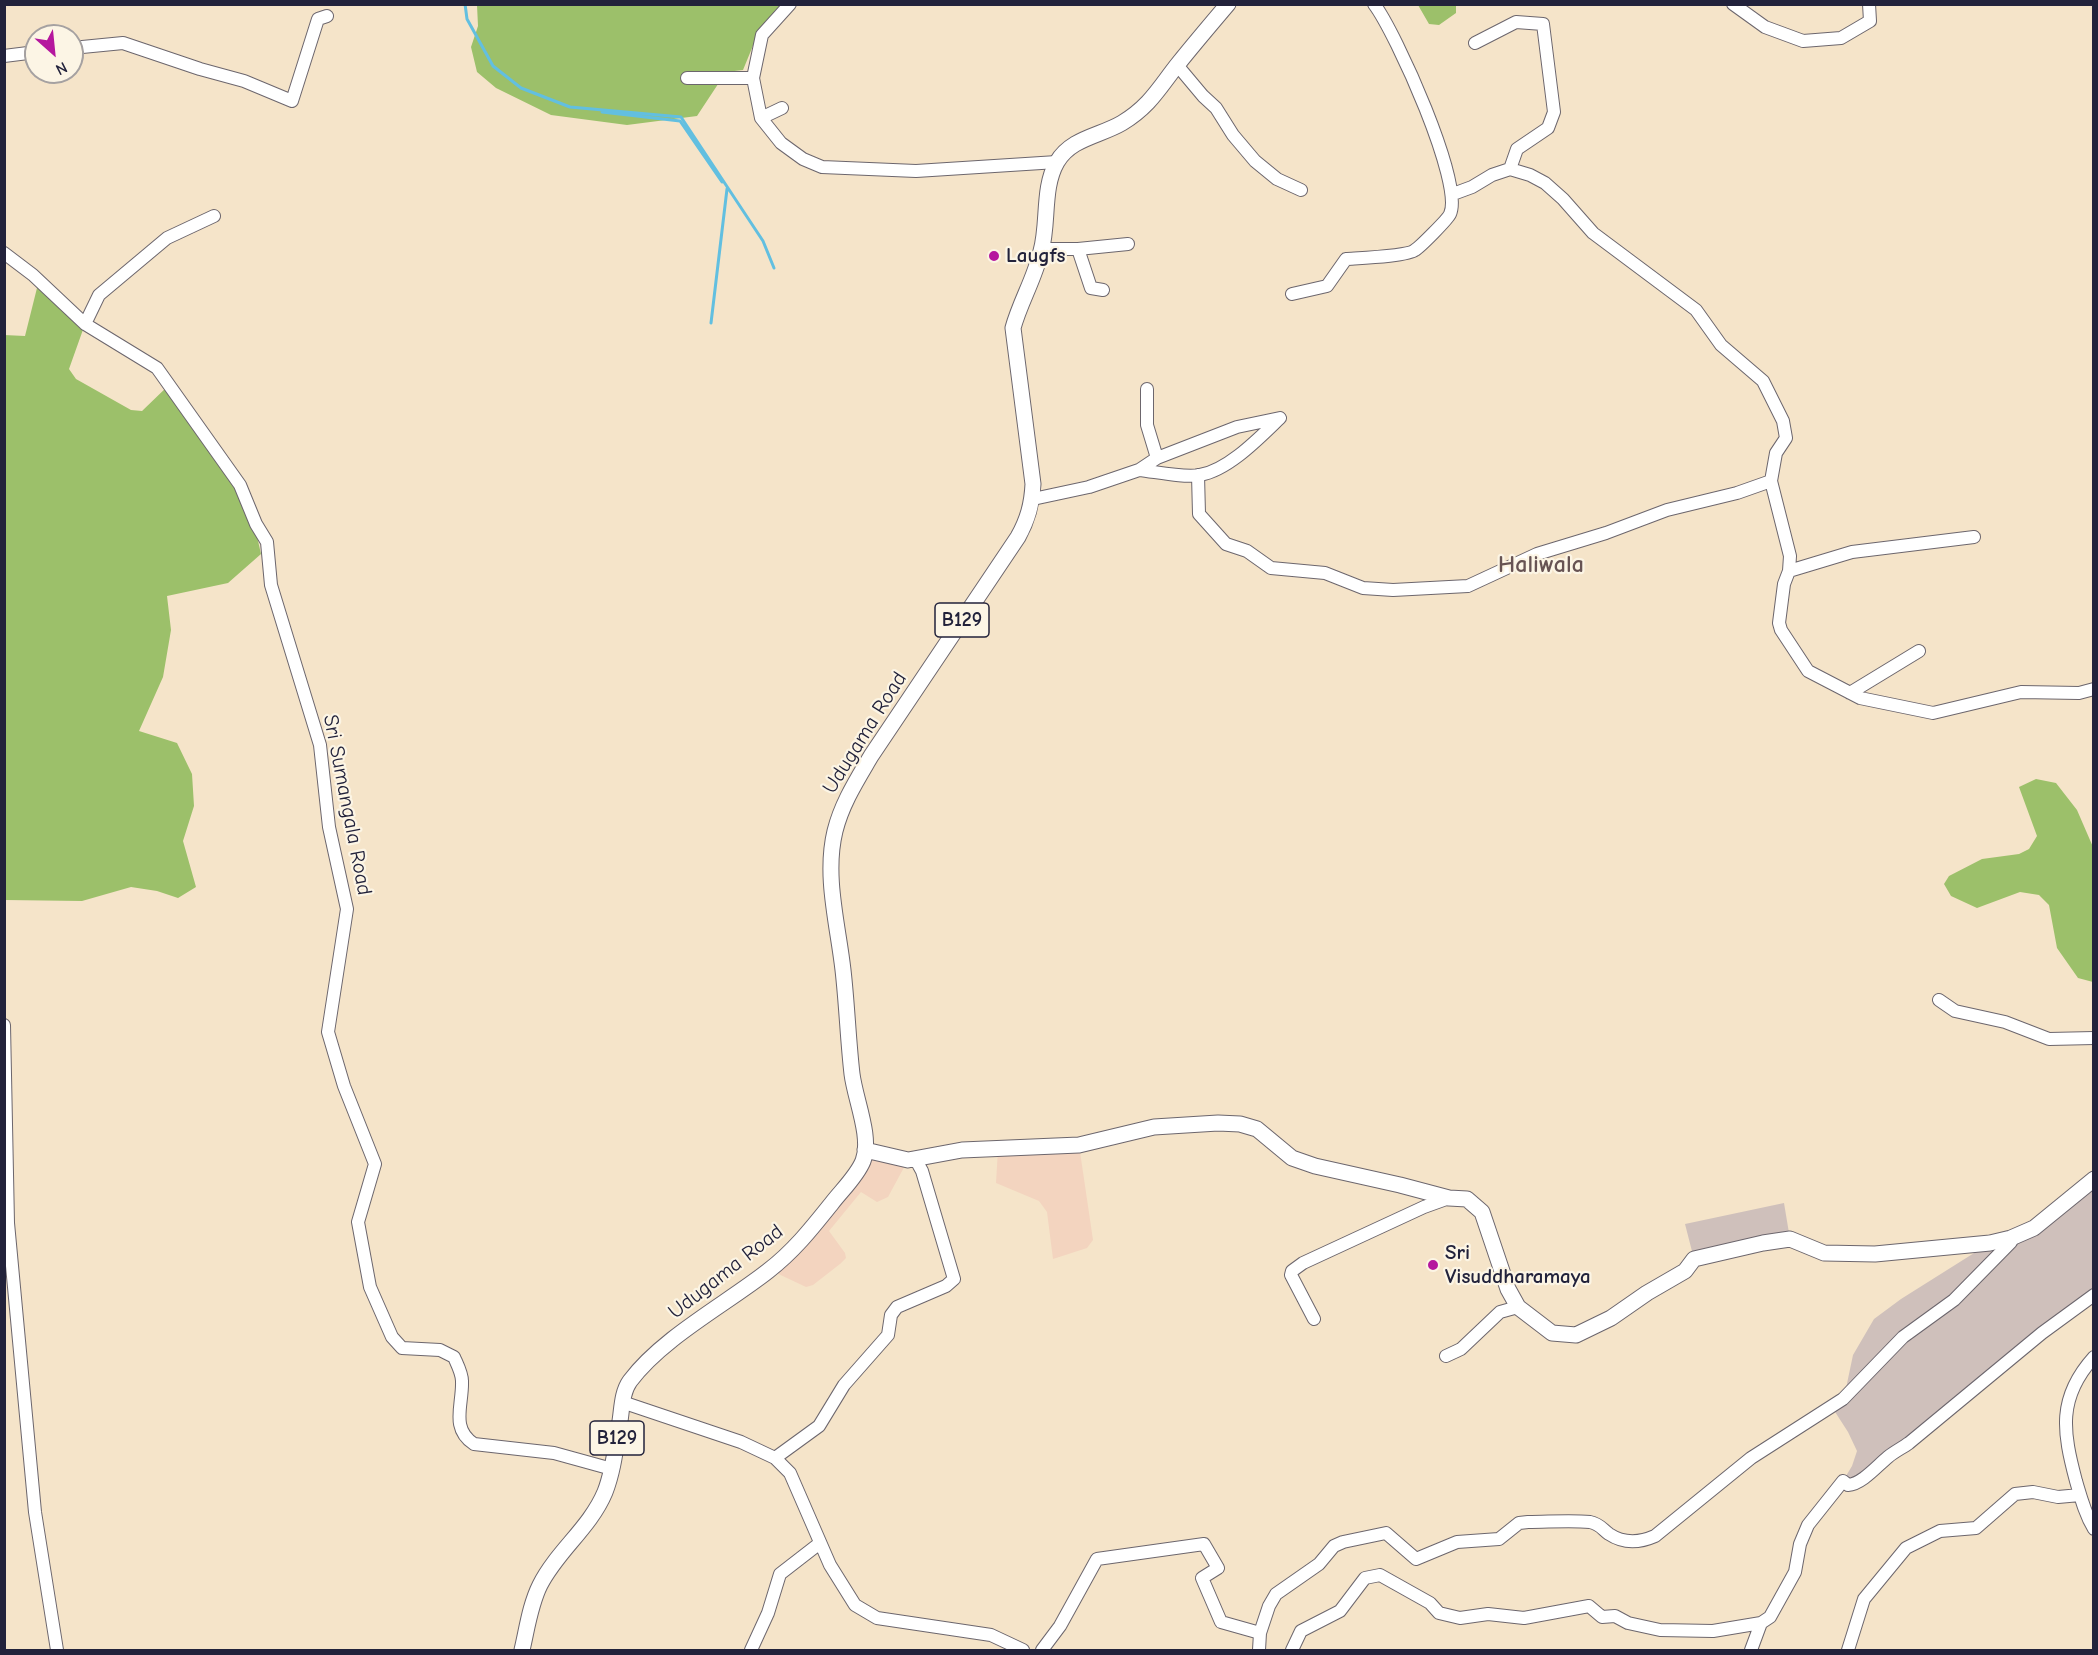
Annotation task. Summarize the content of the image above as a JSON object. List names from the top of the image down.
{
  "streets": {
    "main road": ["B129", "Udugama Road"],
    "street": ["Sri Sumangala Road"]
  },
  "crossings": [
    ["Udugama Road", "Sri Sumangala Road"]
  ],
  "districts": ["Haliwala"],
  "places": ["Laugfs", "Sri Visuddharamaya"],
  "north": "bottom right"
}
